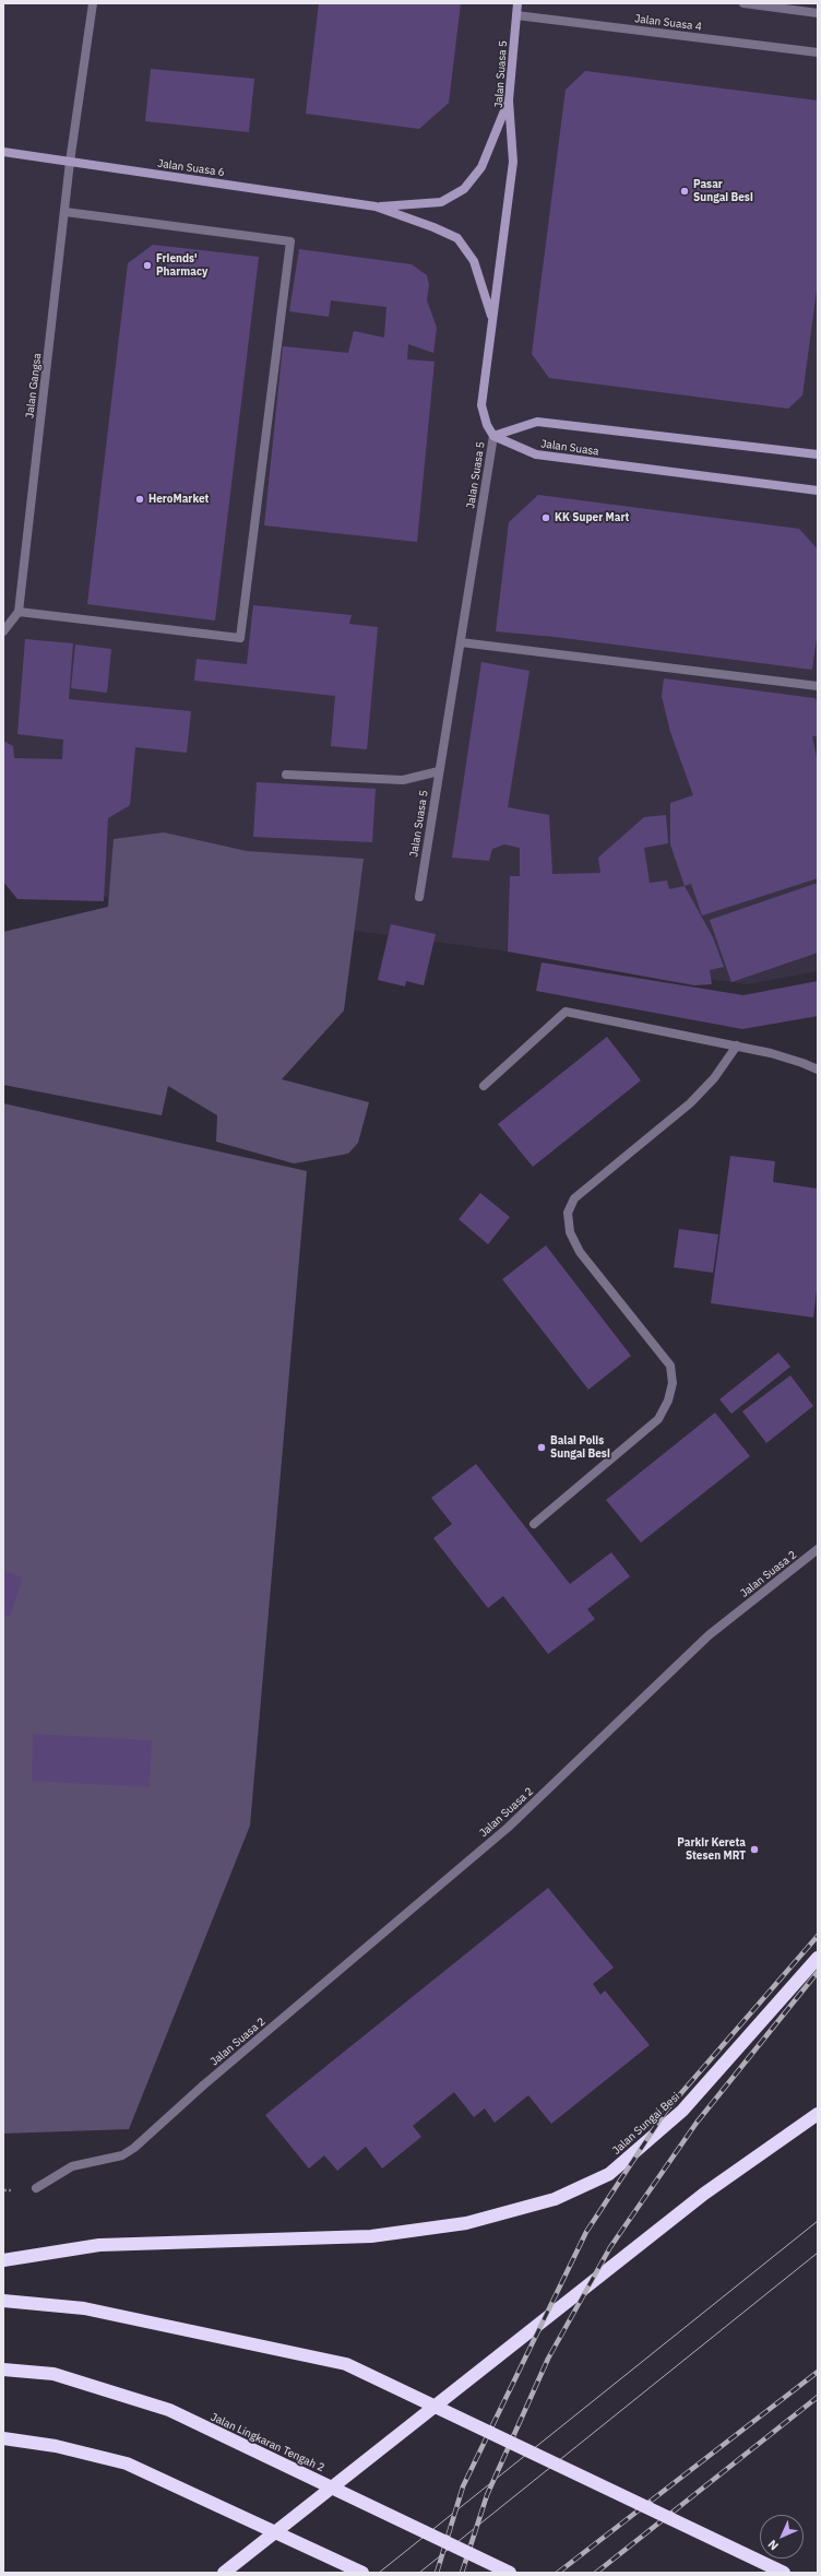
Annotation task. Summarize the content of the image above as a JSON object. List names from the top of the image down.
{
  "streets": {
    "highway": ["Jalan Sungai Besi", "Jalan Lingkaran Tengah 2"],
    "street": [
      "Jalan Suasa 4",
      "Jalan Suasa 5",
      "Jalan Suasa 6",
      "Jalan Gangsa",
      "Jalan Suasa",
      "Jalan Suasa 2"
    ]
  },
  "crossings": [
    ["Jalan Suasa 4", "Jalan Suasa 5"],
    ["Jalan Suasa 5", "Jalan Suasa 6"],
    ["Jalan Suasa 5", "Jalan Suasa"],
    ["Jalan Suasa 6", "Jalan Gangsa"]
  ],
  "places": [
    "Pasar Sungai Besi",
    "Friends' Pharmacy",
    "HeroMarket",
    "KK Super Mart",
    "Balai Polis Sungai Besi",
    "Parkir Kereta Stesen MRT"
  ],
  "north": "bottom left"
}
